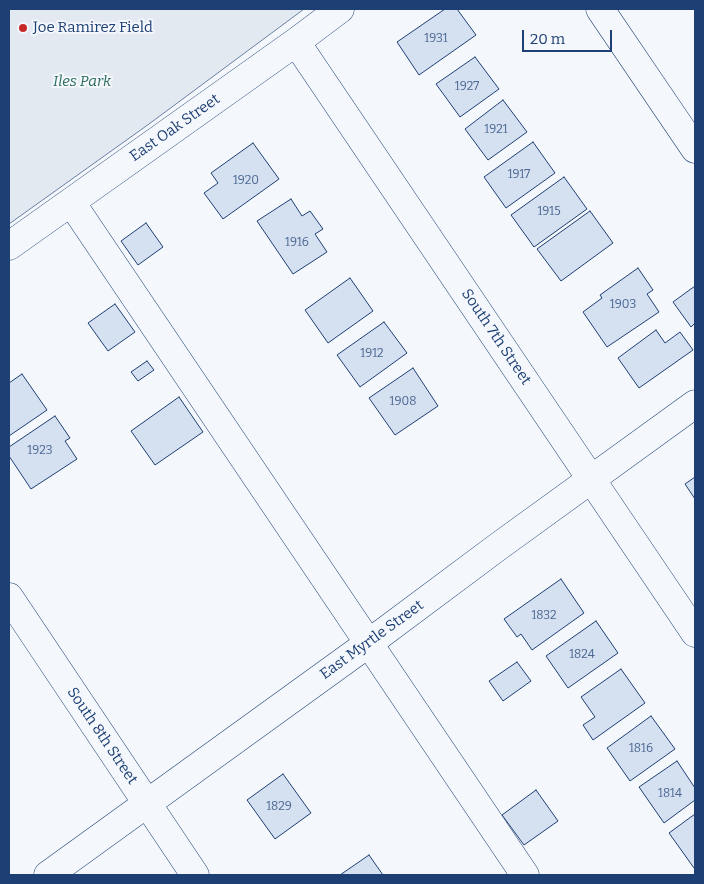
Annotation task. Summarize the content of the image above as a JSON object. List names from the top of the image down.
{
  "streets": {
    "street": [
      "East Oak Street",
      "South 7th Street",
      "East Myrtle Street",
      "South 8th Street"
    ]
  },
  "crossings": [
    ["East Oak Street", "South 7th Street"],
    ["South 7th Street", "East Myrtle Street"],
    ["East Myrtle Street", "South 8th Street"]
  ],
  "parks": ["Iles Park"],
  "places": ["Joe Ramirez Field"],
  "house_numbers": [
    "1931",
    "1927",
    "1921",
    "1917",
    "1920",
    "1915",
    "1916",
    "1903",
    "1912",
    "1908",
    "1923",
    "1832",
    "1824",
    "1816",
    "1814",
    "1829"
  ],
  "scale_bar": "20 m"
}
